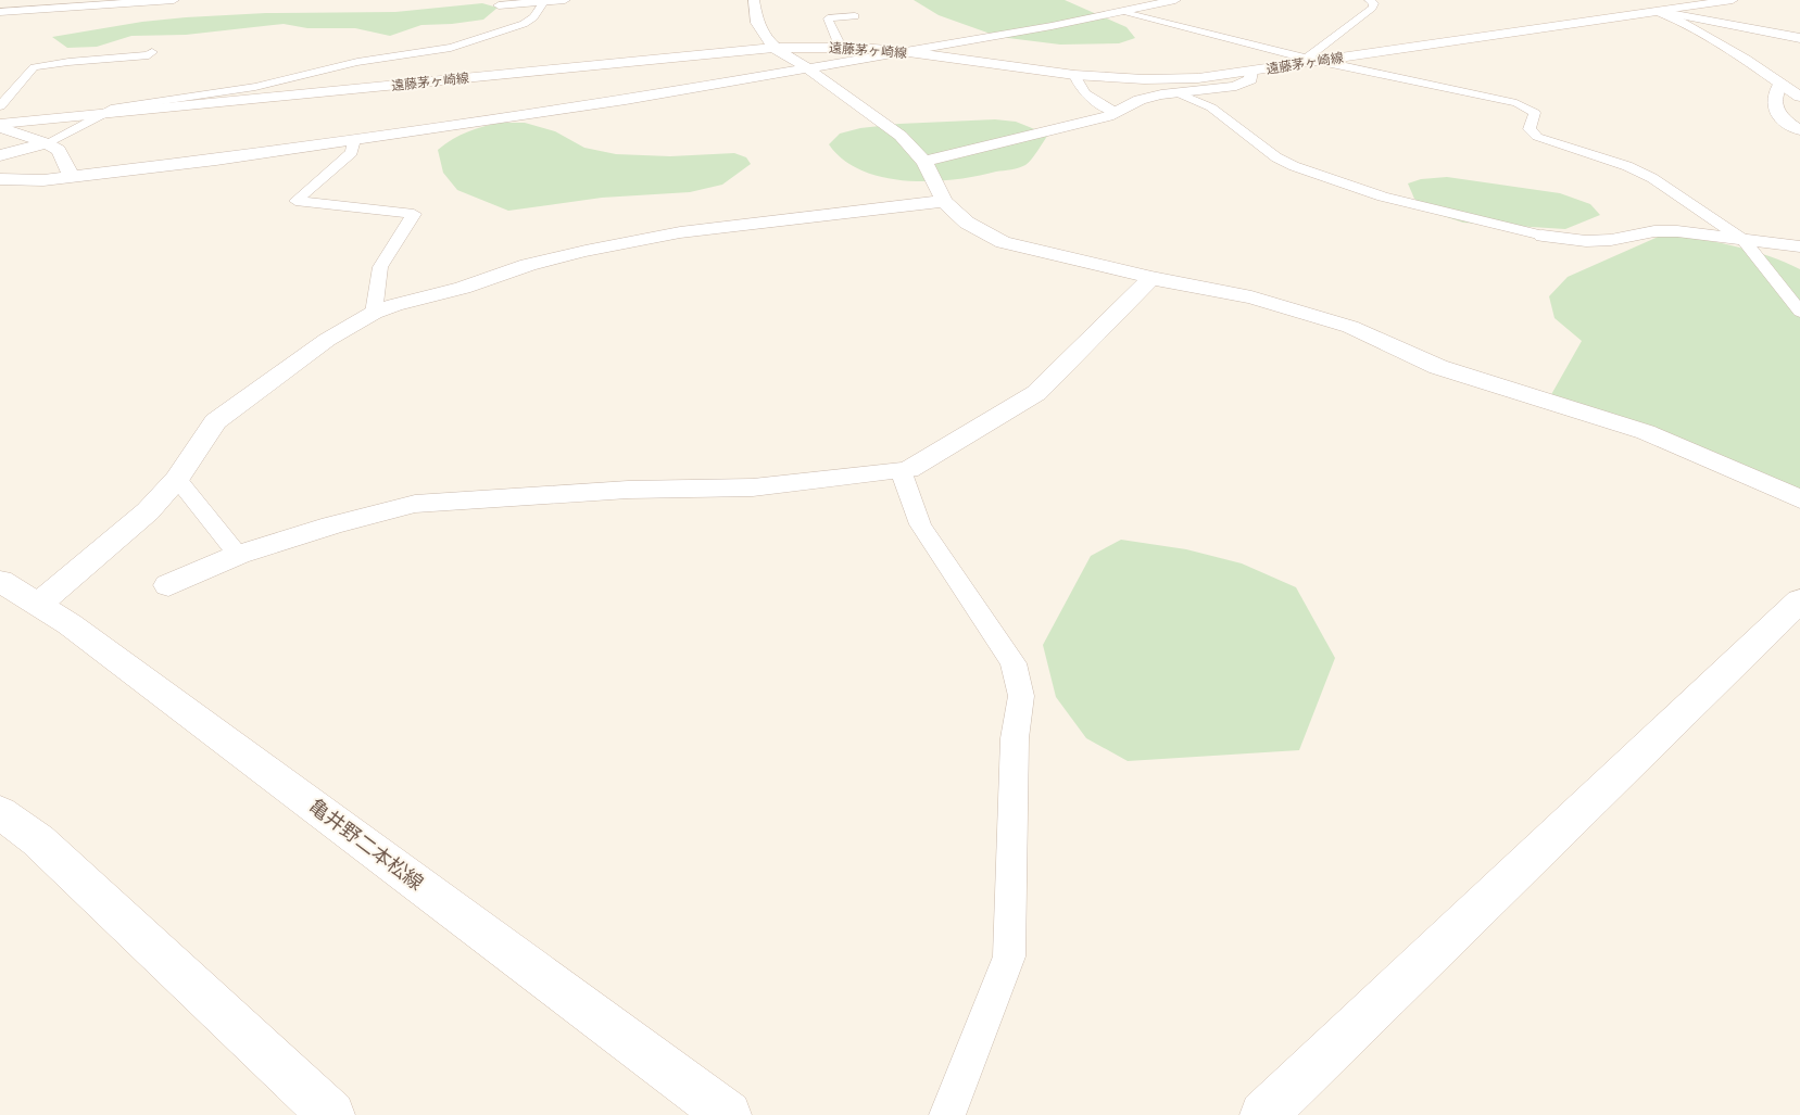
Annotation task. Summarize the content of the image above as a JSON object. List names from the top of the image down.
{
  "streets": {
    "street": ["遠藤茅ヶ崎線", "亀井野二本松線"]
  }
}
